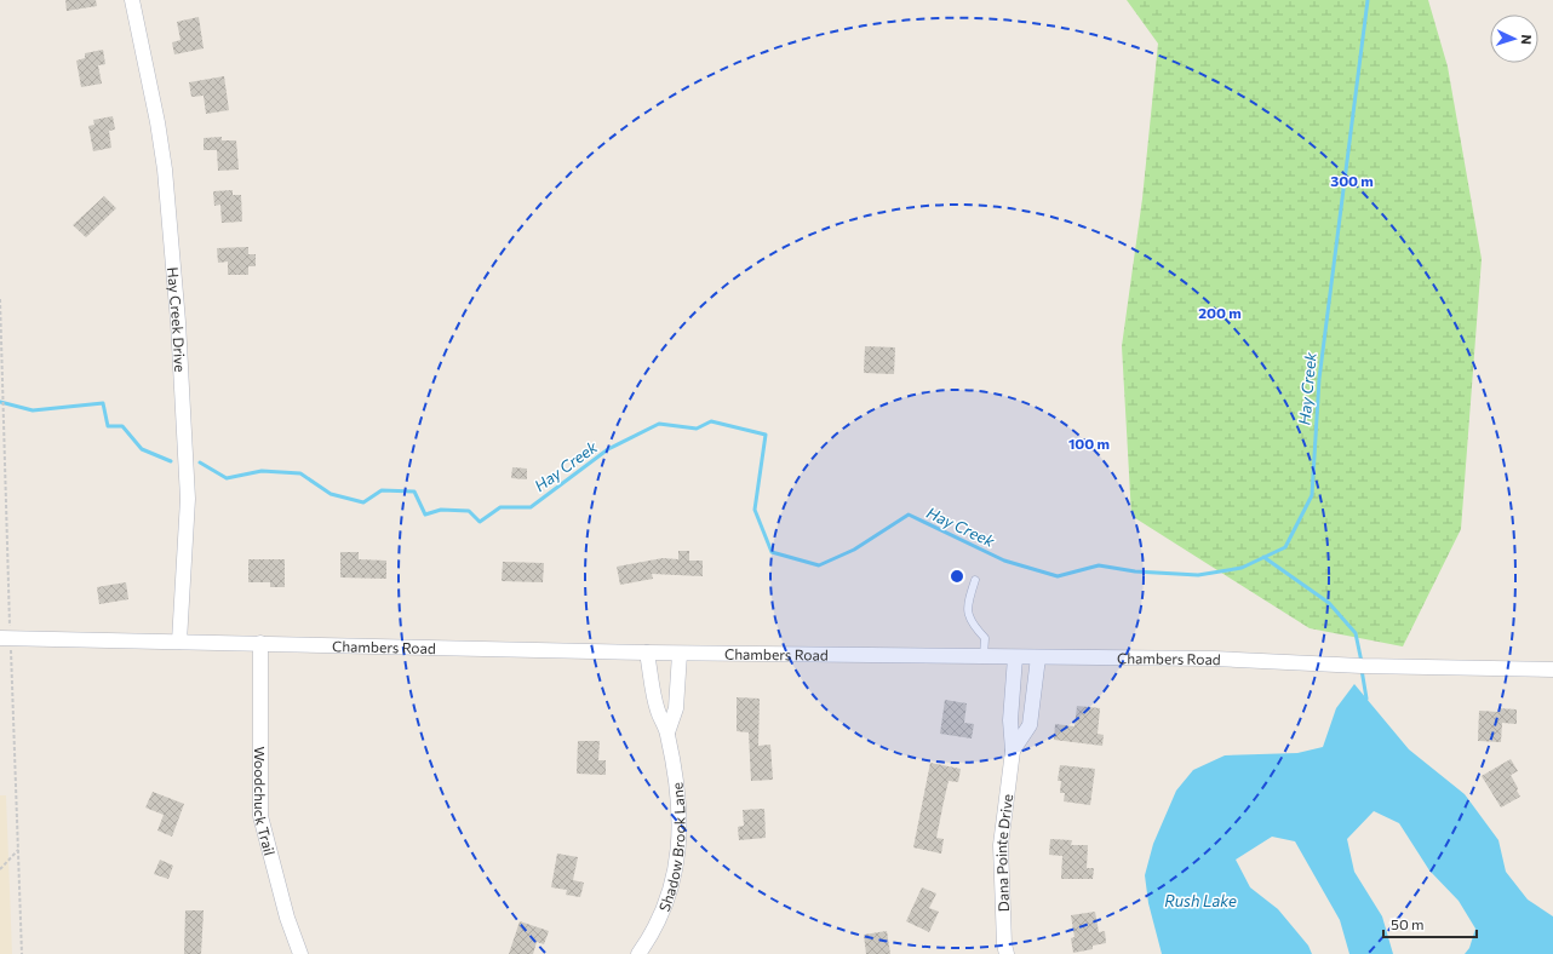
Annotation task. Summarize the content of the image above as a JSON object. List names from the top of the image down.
{
  "streets": {
    "street": [
      "Hay Creek Drive",
      "Chambers Road",
      "Woodchuck Trail",
      "Shadow Brook Lane",
      "Dana Pointe Drive"
    ]
  },
  "crossings": [
    ["Hay Creek Drive", "Chambers Road"],
    ["Chambers Road", "Woodchuck Trail"],
    ["Chambers Road", "Shadow Brook Lane"],
    ["Chambers Road", "Dana Pointe Drive"]
  ],
  "water": ["Hay Creek", "Rush Lake"],
  "scale_bar": "50 m",
  "north": "right",
  "rings": ["300 m", "200 m", "100 m"]
}
